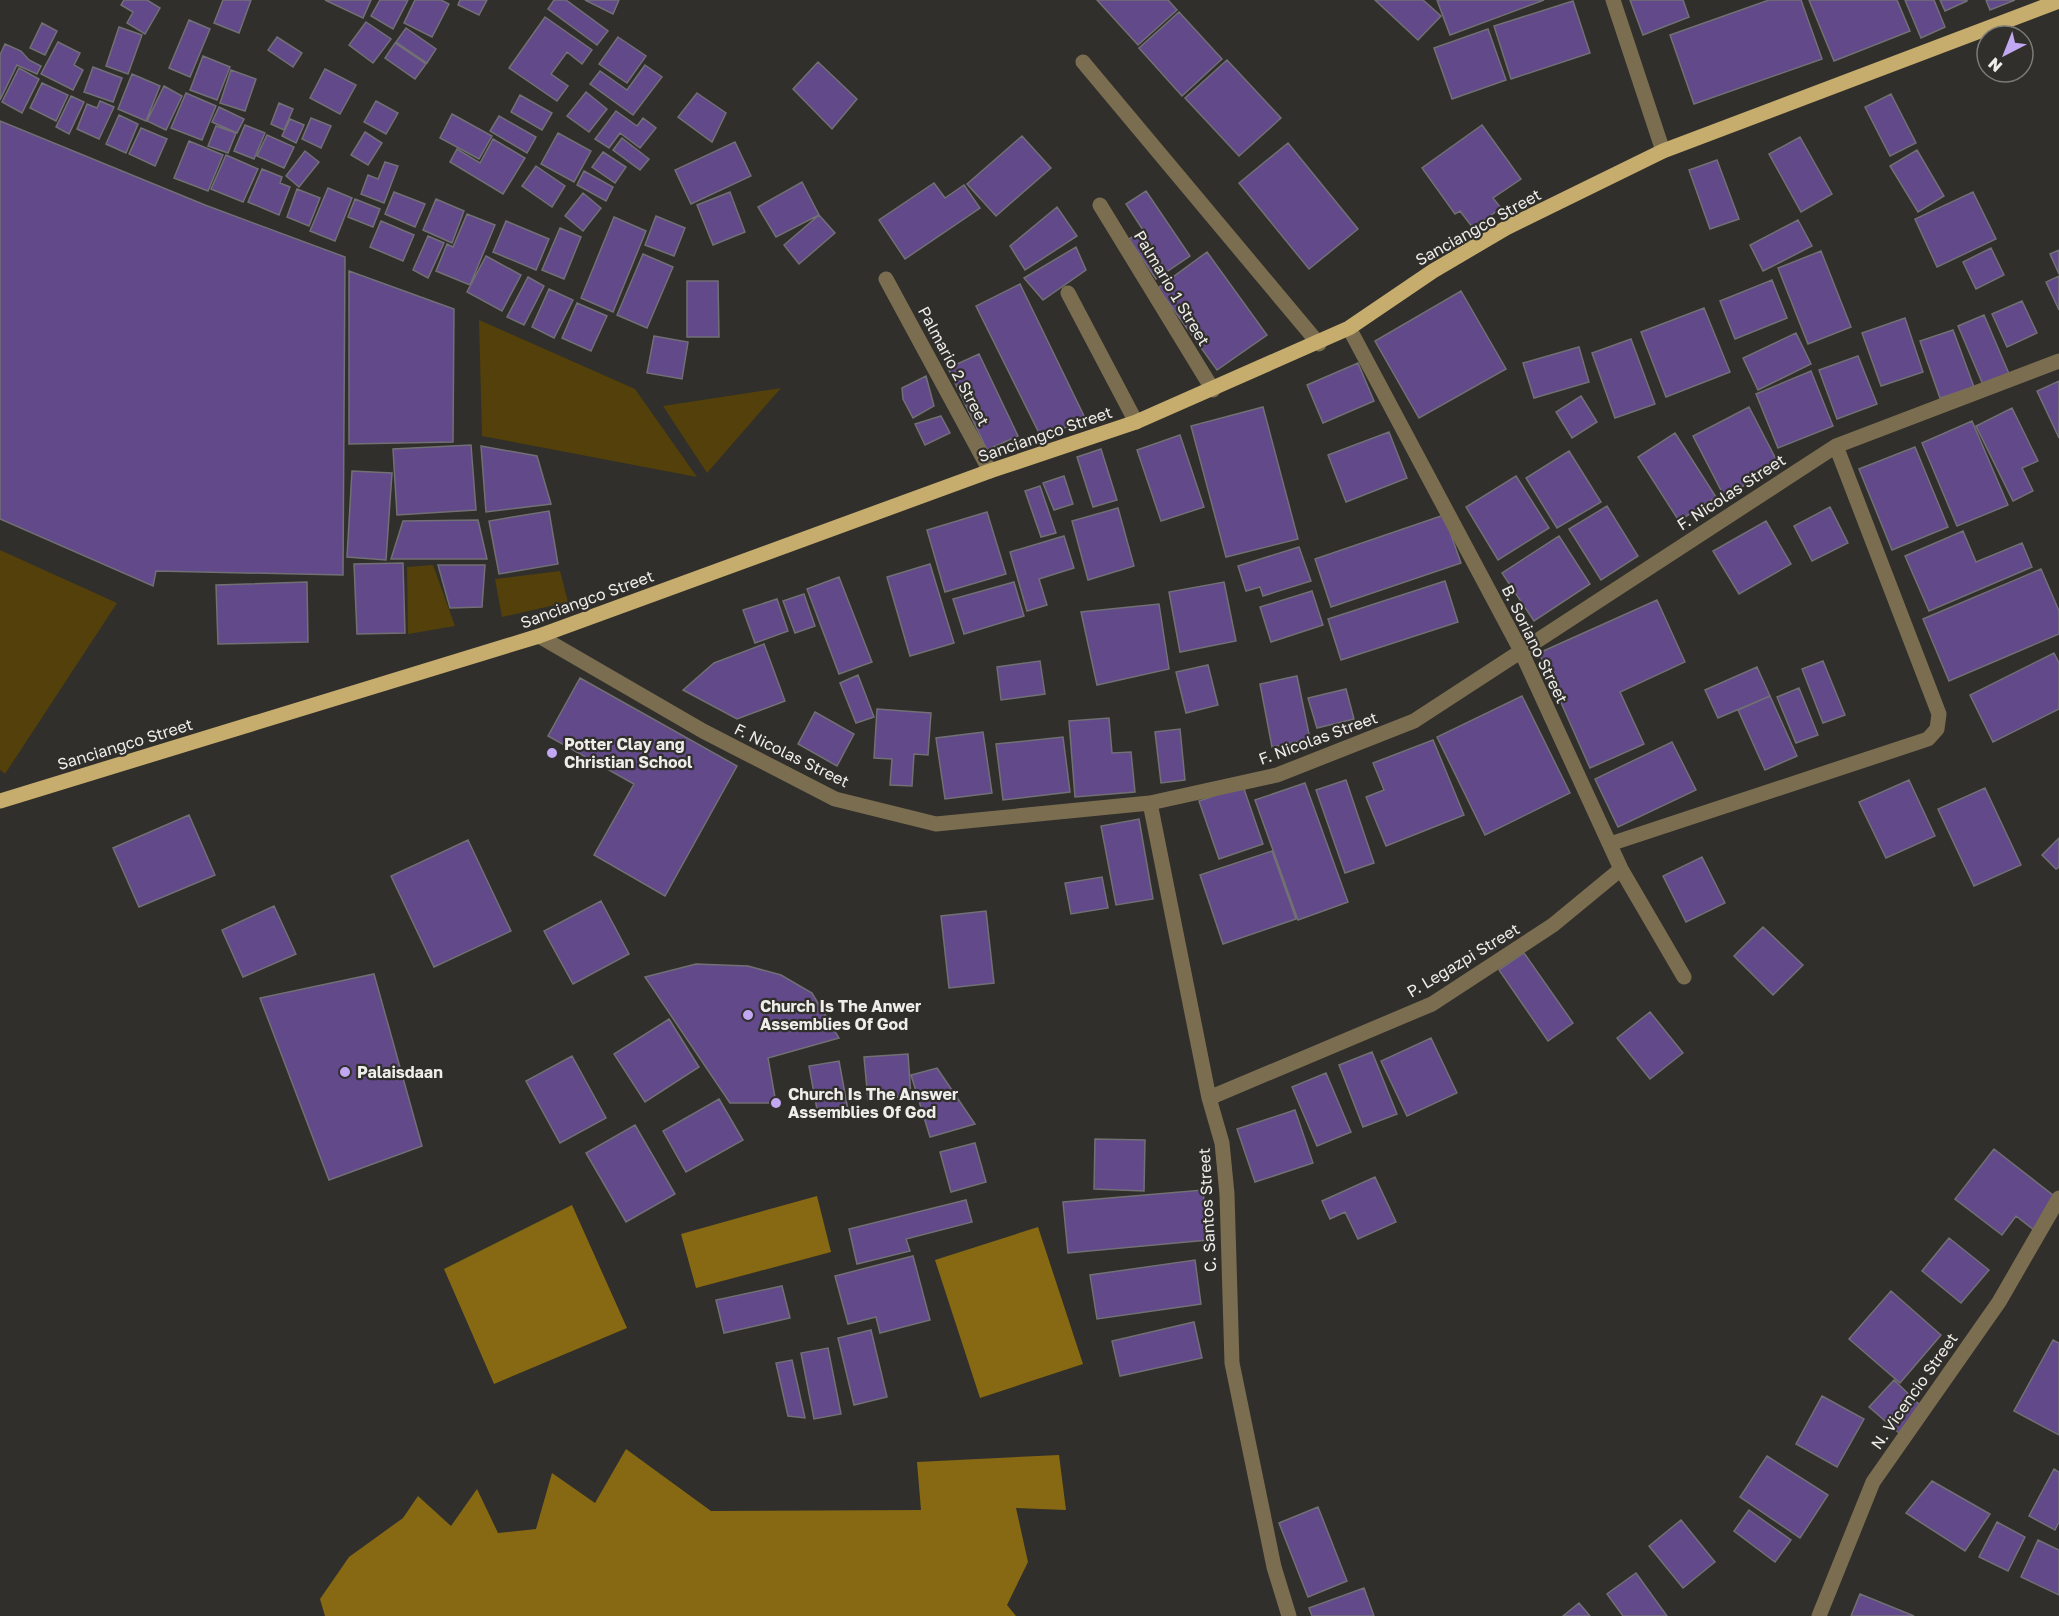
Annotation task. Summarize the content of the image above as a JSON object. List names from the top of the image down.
{
  "streets": {
    "main road": ["Sanciangco Street"],
    "street": [
      "Palmario 1 Street",
      "Palmario 2 Street",
      "F. Nicolas Street",
      "B. Soriano Street",
      "P. Legazpi Street",
      "C. Santos Street",
      "N. Vicencio Street"
    ]
  },
  "crossings": [
    ["Sanciangco Street", "Palmario 1 Street"],
    ["Sanciangco Street", "Palmario 2 Street"],
    ["Sanciangco Street", "F. Nicolas Street"],
    ["Sanciangco Street", "B. Soriano Street"],
    ["F. Nicolas Street", "B. Soriano Street"],
    ["F. Nicolas Street", "C. Santos Street"],
    ["B. Soriano Street", "P. Legazpi Street"],
    ["P. Legazpi Street", "C. Santos Street"]
  ],
  "places": [
    "Potter Clay ang Christian School",
    "Church Is The Anwer Assemblies Of God",
    "Palaisdaan",
    "Church Is The Answer Assemblies Of God"
  ],
  "north": "bottom left"
}
